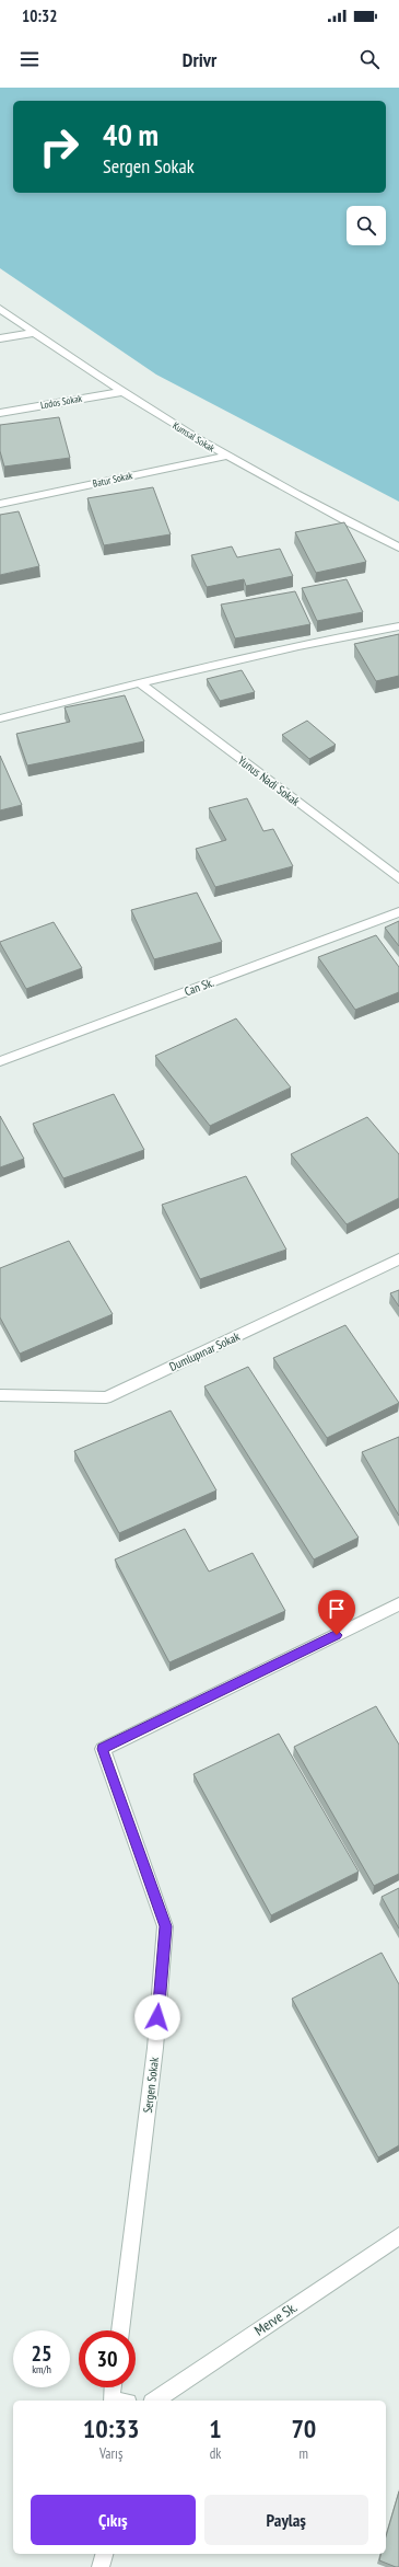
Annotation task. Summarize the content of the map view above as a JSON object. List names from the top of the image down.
{
  "streets": {
    "street": [
      "Lodos Sokak",
      "Kumsal Sokak",
      "Batur Sokak",
      "Yunus Nadi Sokak",
      "Can Sk.",
      "Dumlupınar Sokak",
      "Sergen Sokak",
      "Merve Sk."
    ]
  },
  "crossings": [
    ["Lodos Sokak", "Kumsal Sokak"],
    ["Kumsal Sokak", "Batur Sokak"]
  ],
  "page": {
    "status": "10:32",
    "header": "Drivr",
    "turn": ["40 m", "Sergen Sokak"],
    "speed": "25 km/h",
    "limit": "30",
    "eta": [
      "10:33",
      "Varış",
      "1",
      "dk",
      "70",
      "m"
    ],
    "buttons": ["Çıkış", "Paylaş"]
  }
}
